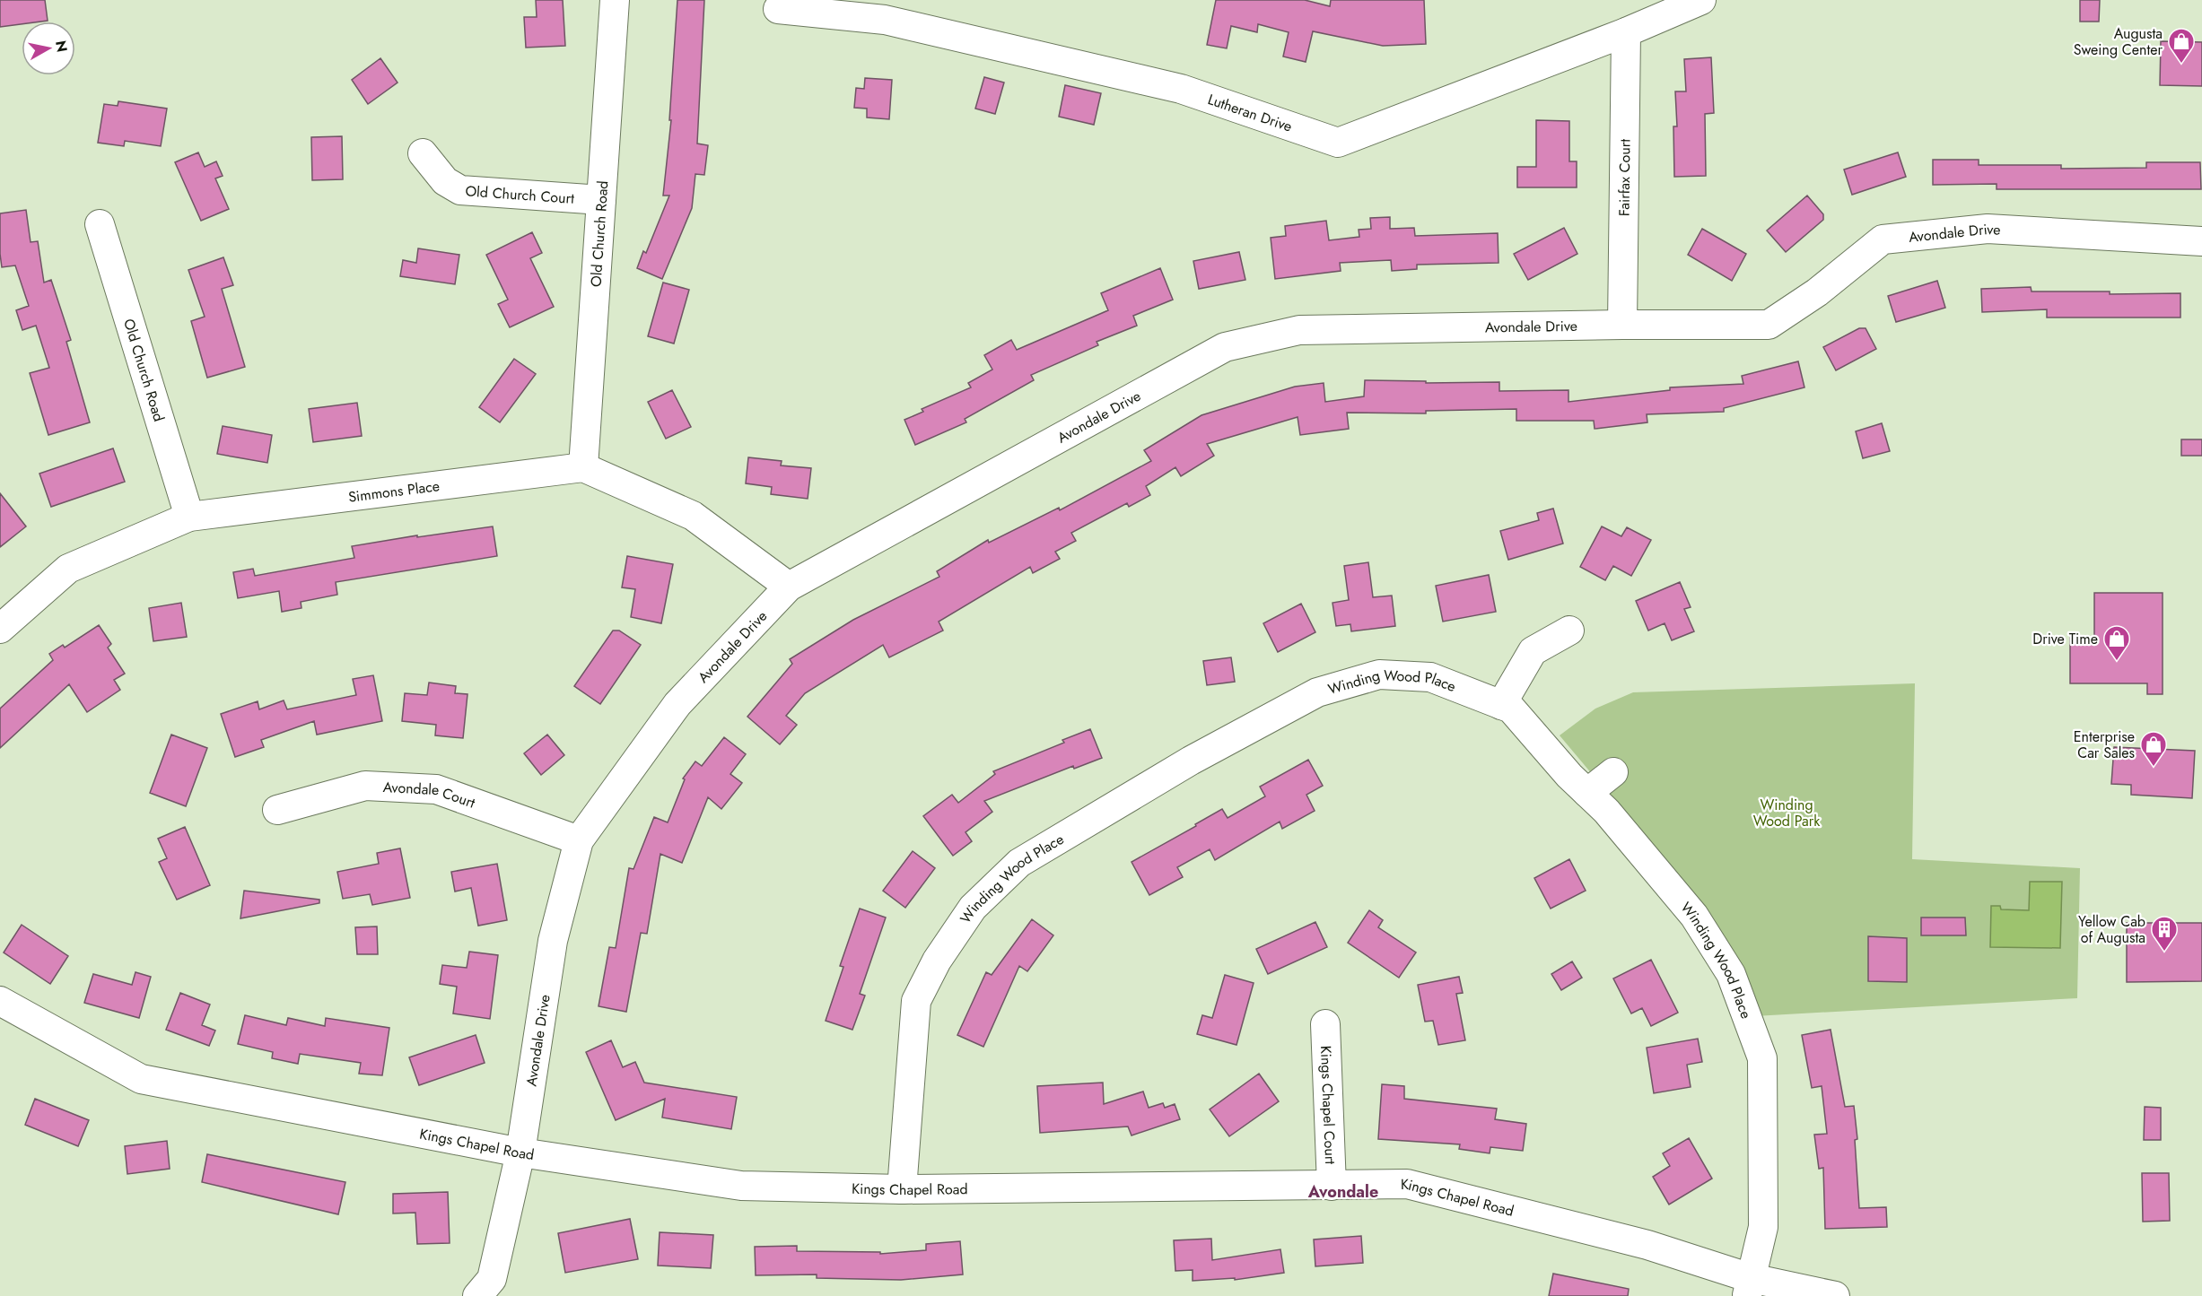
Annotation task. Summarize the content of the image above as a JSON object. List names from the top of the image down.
{
  "streets": {
    "street": [
      "Lutheran Drive",
      "Fairfax Court",
      "Old Church Court",
      "Old Church Road",
      "Avondale Drive",
      "Simmons Place",
      "Winding Wood Place",
      "Avondale Court",
      "Kings Chapel Court",
      "Kings Chapel Road"
    ]
  },
  "crossings": [
    ["Lutheran Drive", "Fairfax Court"],
    ["Fairfax Court", "Avondale Drive"],
    ["Old Church Court", "Old Church Road"],
    ["Old Church Road", "Simmons Place"],
    ["Avondale Drive", "Avondale Court"],
    ["Avondale Drive", "Kings Chapel Road"],
    ["Winding Wood Place", "Kings Chapel Road"],
    ["Kings Chapel Court", "Kings Chapel Road"]
  ],
  "districts": ["Avondale"],
  "parks": ["Winding Wood Park"],
  "places": {
    "shop": ["Augusta Sweing Center", "Drive Time", "Enterprise Car Sales"],
    "building": ["Yellow Cab of Augusta"]
  },
  "north": "right"
}
